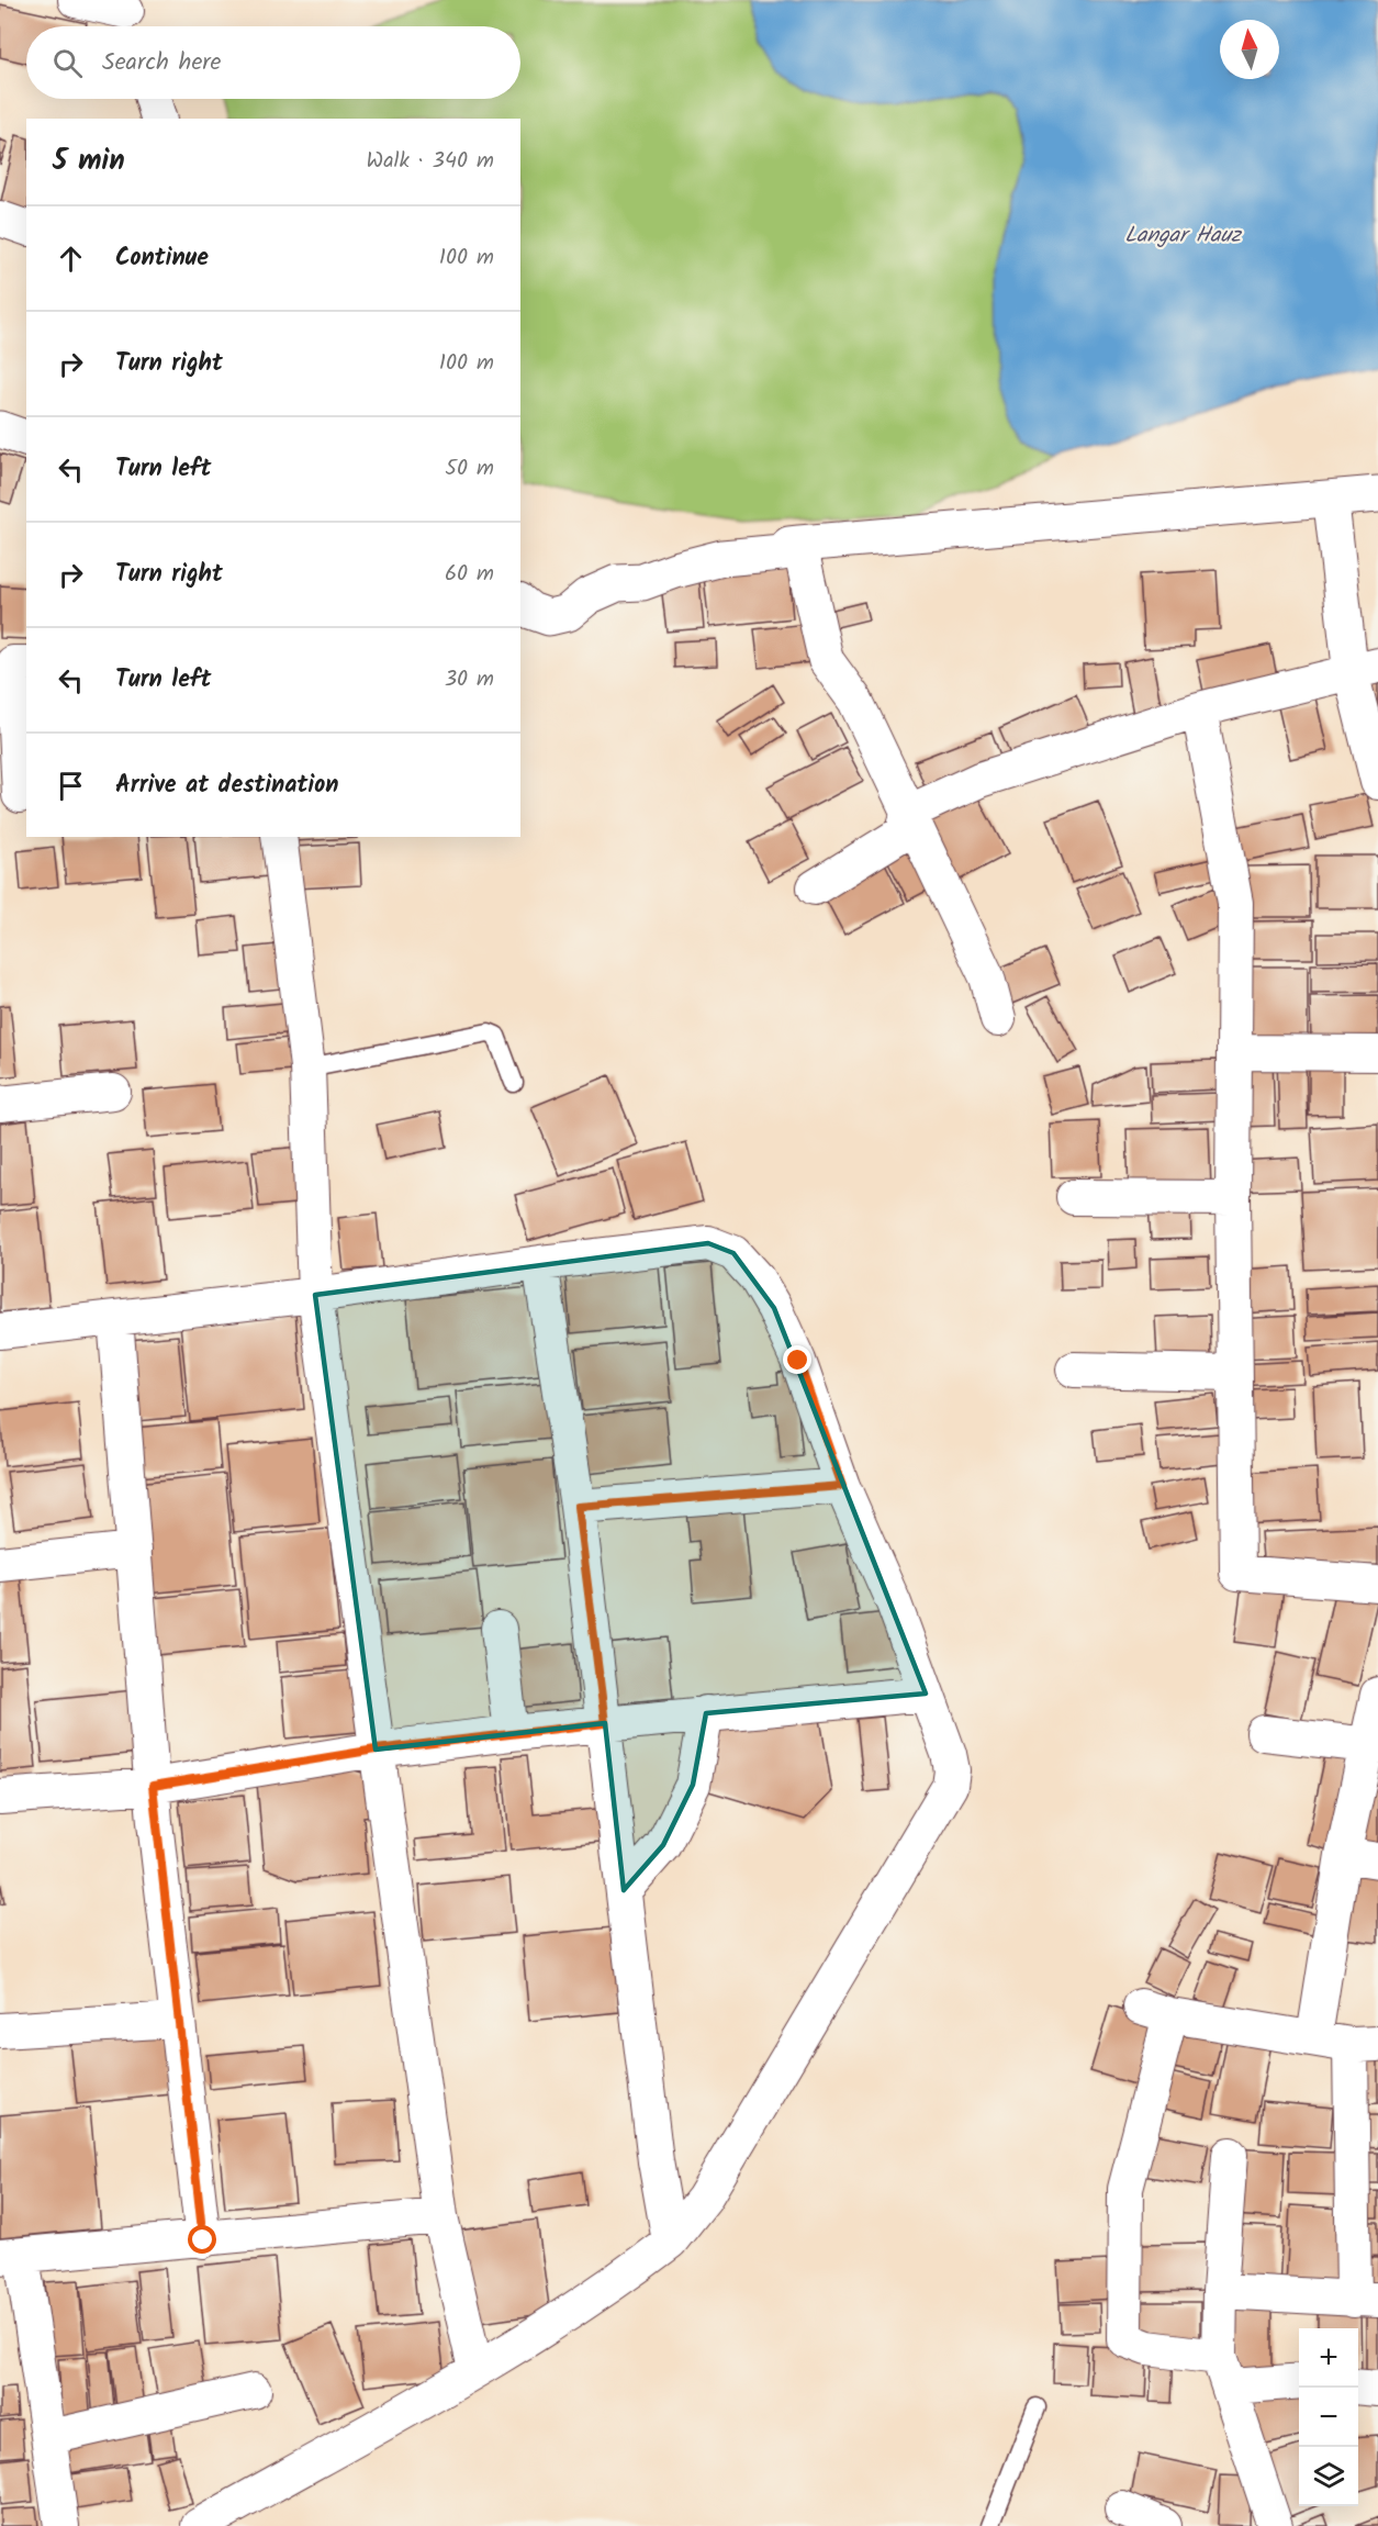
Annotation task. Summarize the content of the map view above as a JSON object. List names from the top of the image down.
{
  "water": ["Langar Hauz"],
  "north": "top",
  "page": {
    "search": "Search here",
    "heading": ["5 min", "Walk · 340 m"],
    "list": [
      ["Continue", "100 m"],
      ["Turn right", "100 m"],
      ["Turn left", "50 m"],
      ["Turn right", "60 m"],
      ["Turn left", "30 m"],
      "Arrive at destination"
    ],
    "map_buttons": ["+", "−"]
  }
}
